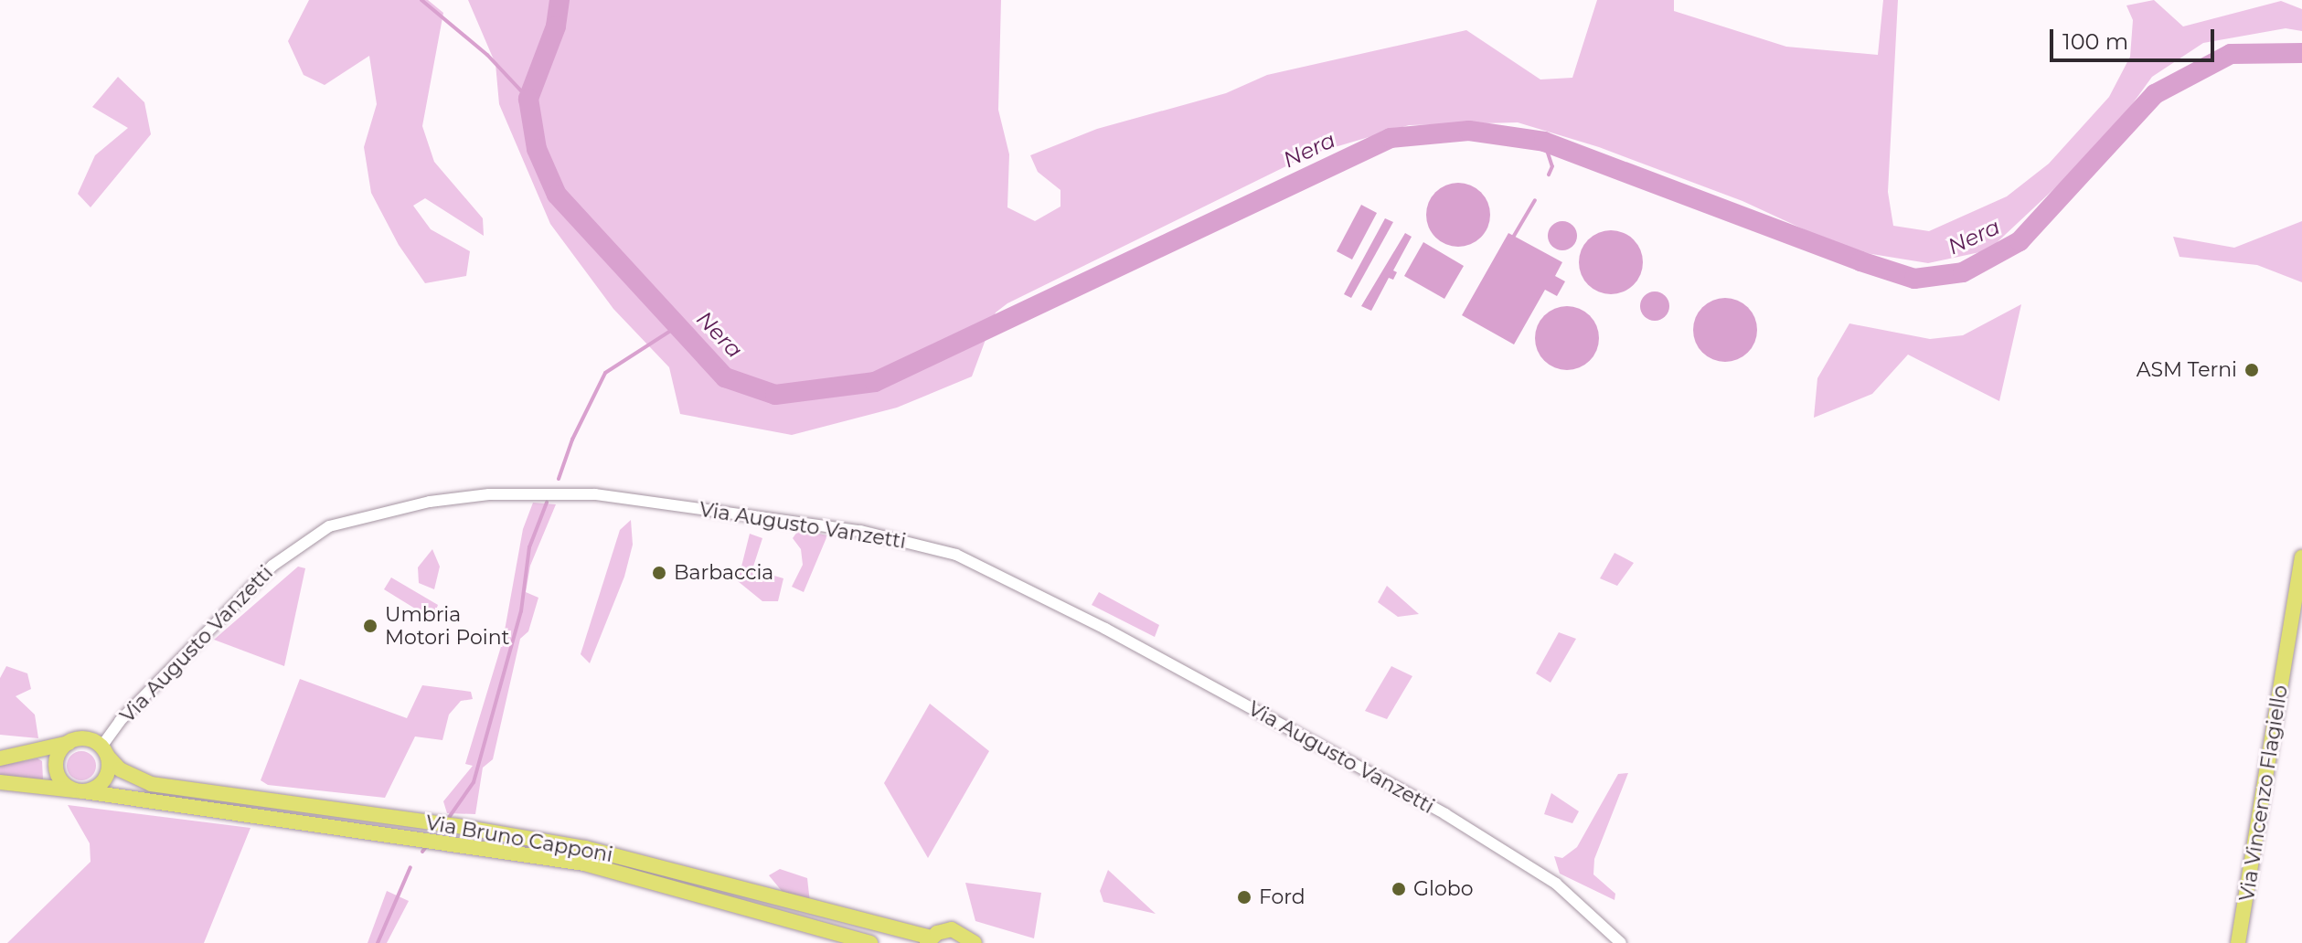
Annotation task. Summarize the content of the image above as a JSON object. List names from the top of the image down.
{
  "streets": {
    "main road": ["Via Vincenzo Flagiello", "Via Bruno Capponi"],
    "street": ["Via Augusto Vanzetti"]
  },
  "crossings": [
    ["Via Augusto Vanzetti", "Via Bruno Capponi"]
  ],
  "water": ["Nera"],
  "places": [
    "ASM Terni",
    "Barbaccia",
    "Umbria Motori Point",
    "Globo",
    "Ford"
  ],
  "scale_bar": "100 m"
}
